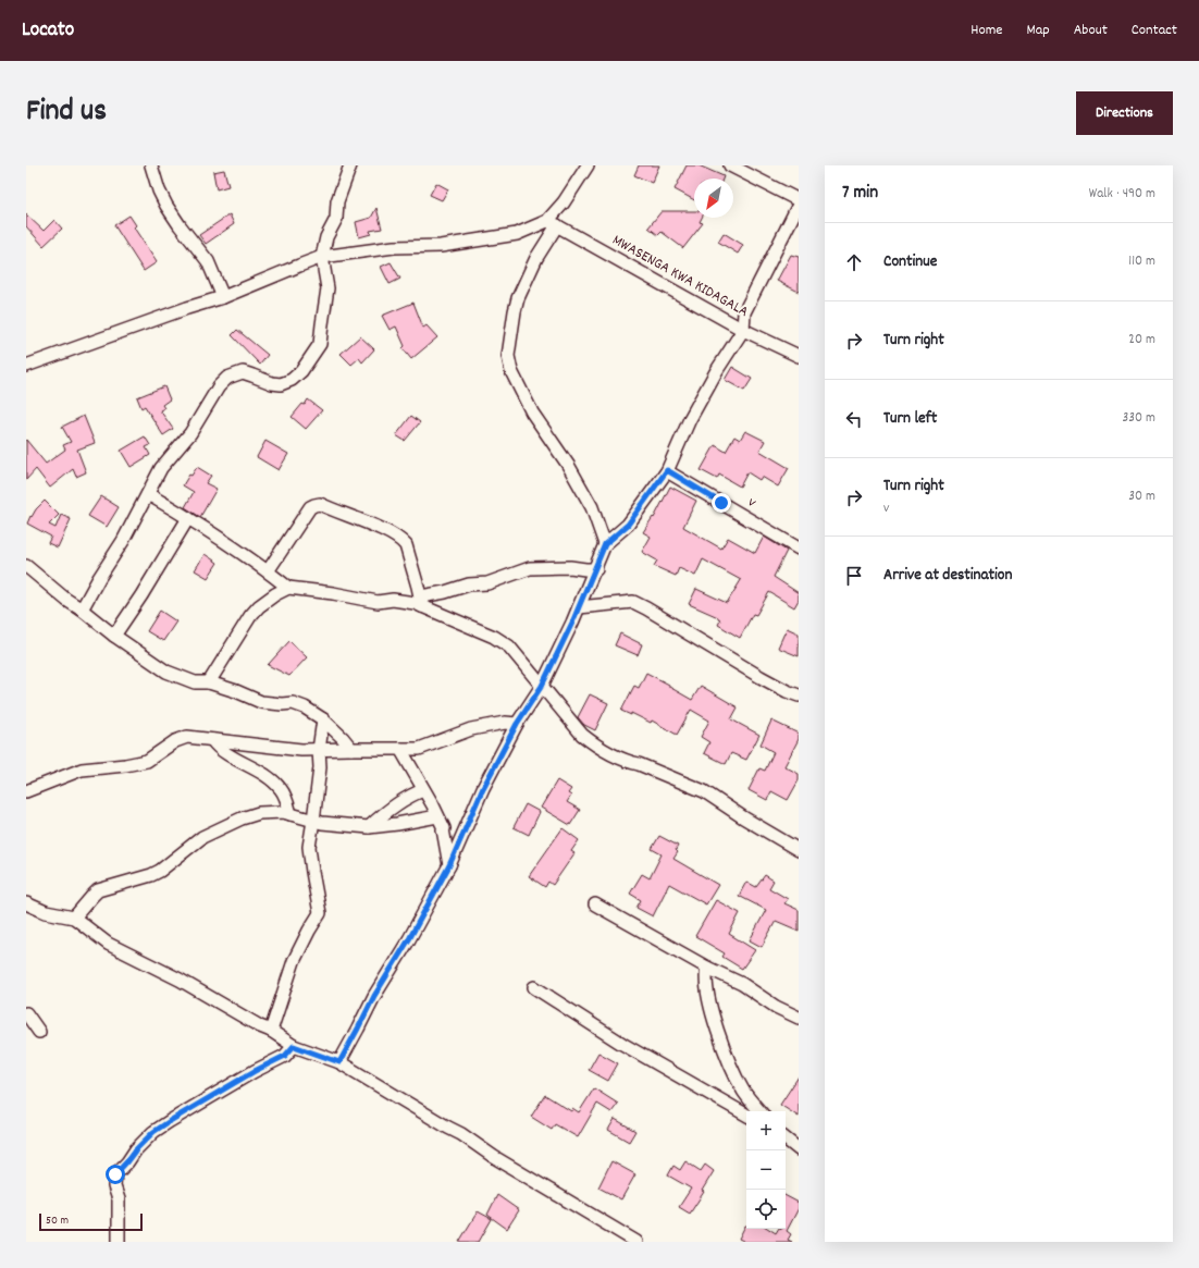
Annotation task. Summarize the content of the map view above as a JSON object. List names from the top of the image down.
{
  "streets": {
    "street": ["MWASENGA KWA KIDAGALA", "v"]
  },
  "scale_bar": "50 m",
  "north": "bottom left",
  "page": {
    "header": "Locato",
    "nav": [
      "Home",
      "Map",
      "About",
      "Contact"
    ],
    "title": "Find us",
    "buttons": "Directions",
    "heading": ["7 min", "Walk · 490 m"],
    "list": [
      ["Continue", "110 m"],
      ["Turn right", "20 m"],
      ["Turn left", "330 m"],
      ["Turn right", "v", "30 m"],
      "Arrive at destination"
    ],
    "map_buttons": ["+", "−"],
    "scale": "50 m"
  }
}
